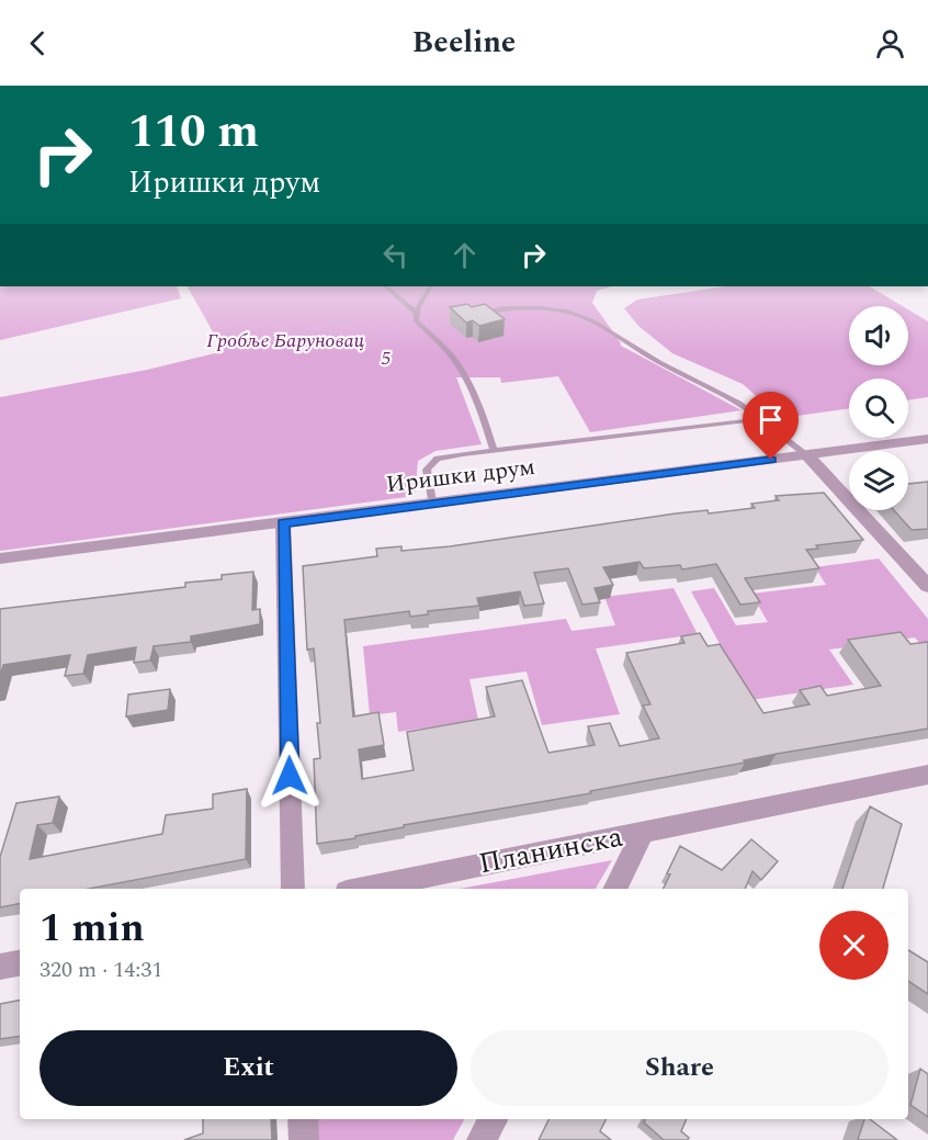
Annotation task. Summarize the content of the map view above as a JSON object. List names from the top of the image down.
{
  "streets": {
    "street": ["Иришки друм", "Планинска"]
  },
  "parks": ["Гробље Баруновац", "5"],
  "page": {
    "header": "Beeline",
    "turn": ["110 m", "Иришки друм"],
    "heading": ["1 min", "320 m · 14:31"],
    "buttons": ["Exit", "Share"]
  }
}
